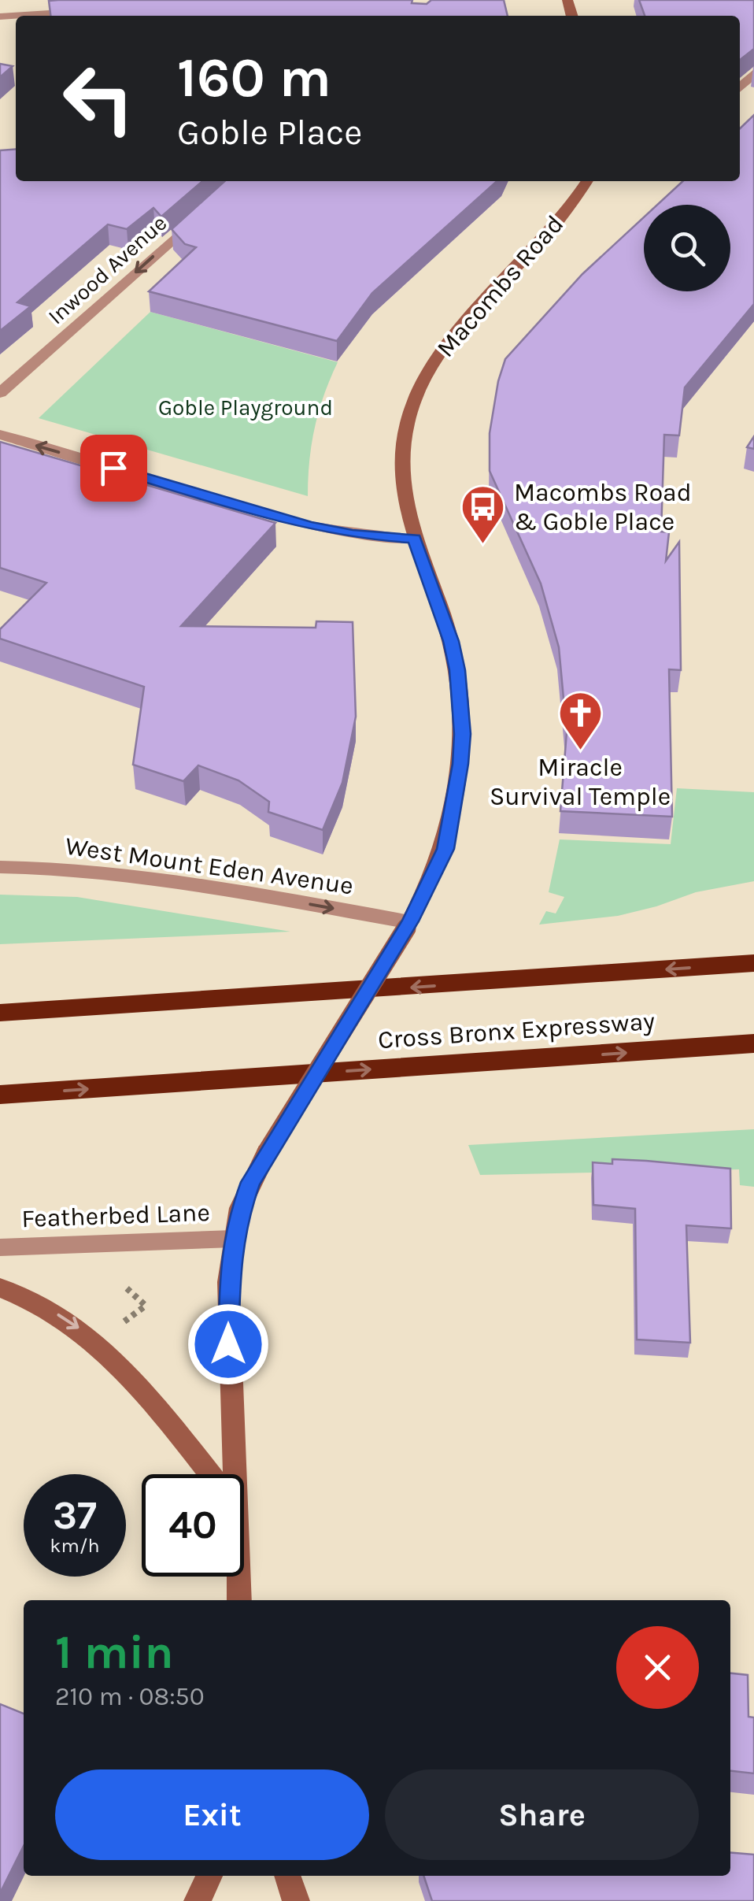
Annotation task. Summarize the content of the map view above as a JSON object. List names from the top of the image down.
{
  "streets": {
    "highway": ["Cross Bronx Expressway"],
    "street": [
      "Inwood Avenue",
      "Macombs Road",
      "West Mount Eden Avenue",
      "Featherbed Lane"
    ]
  },
  "crossings": [
    ["Macombs Road", "West Mount Eden Avenue"],
    ["Macombs Road", "Featherbed Lane"]
  ],
  "one_way": ["Inwood Avenue", "West Mount Eden Avenue"],
  "parks": ["Goble Playground"],
  "places": {
    "bus stop": ["Macombs Road & Goble Place"],
    "church": ["Miracle Survival Temple"]
  },
  "page": {
    "turn": ["160 m", "Goble Place"],
    "speed": "37 km/h",
    "limit": "40",
    "heading": ["1 min", "210 m · 08:50"],
    "buttons": ["Exit", "Share"]
  }
}
